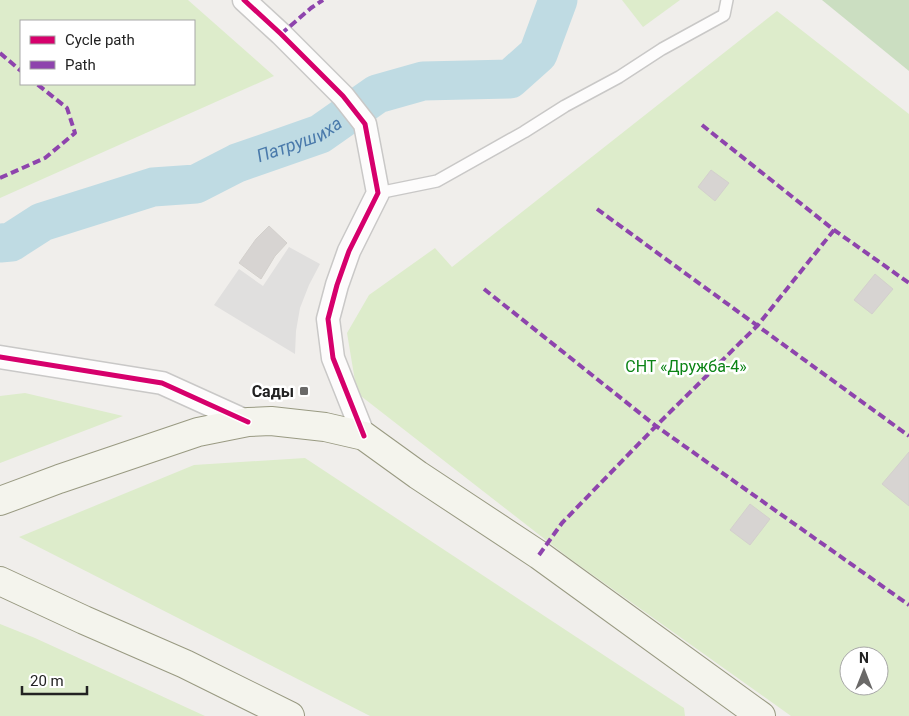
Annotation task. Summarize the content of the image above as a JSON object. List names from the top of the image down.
{
  "water": ["Патрушиха"],
  "parks": ["СНТ «Дружба-4»"],
  "places": {
    "transit": ["Сады"]
  },
  "legend": ["Cycle path", "Path"],
  "scale_bar": "20 m",
  "north": "top"
}
